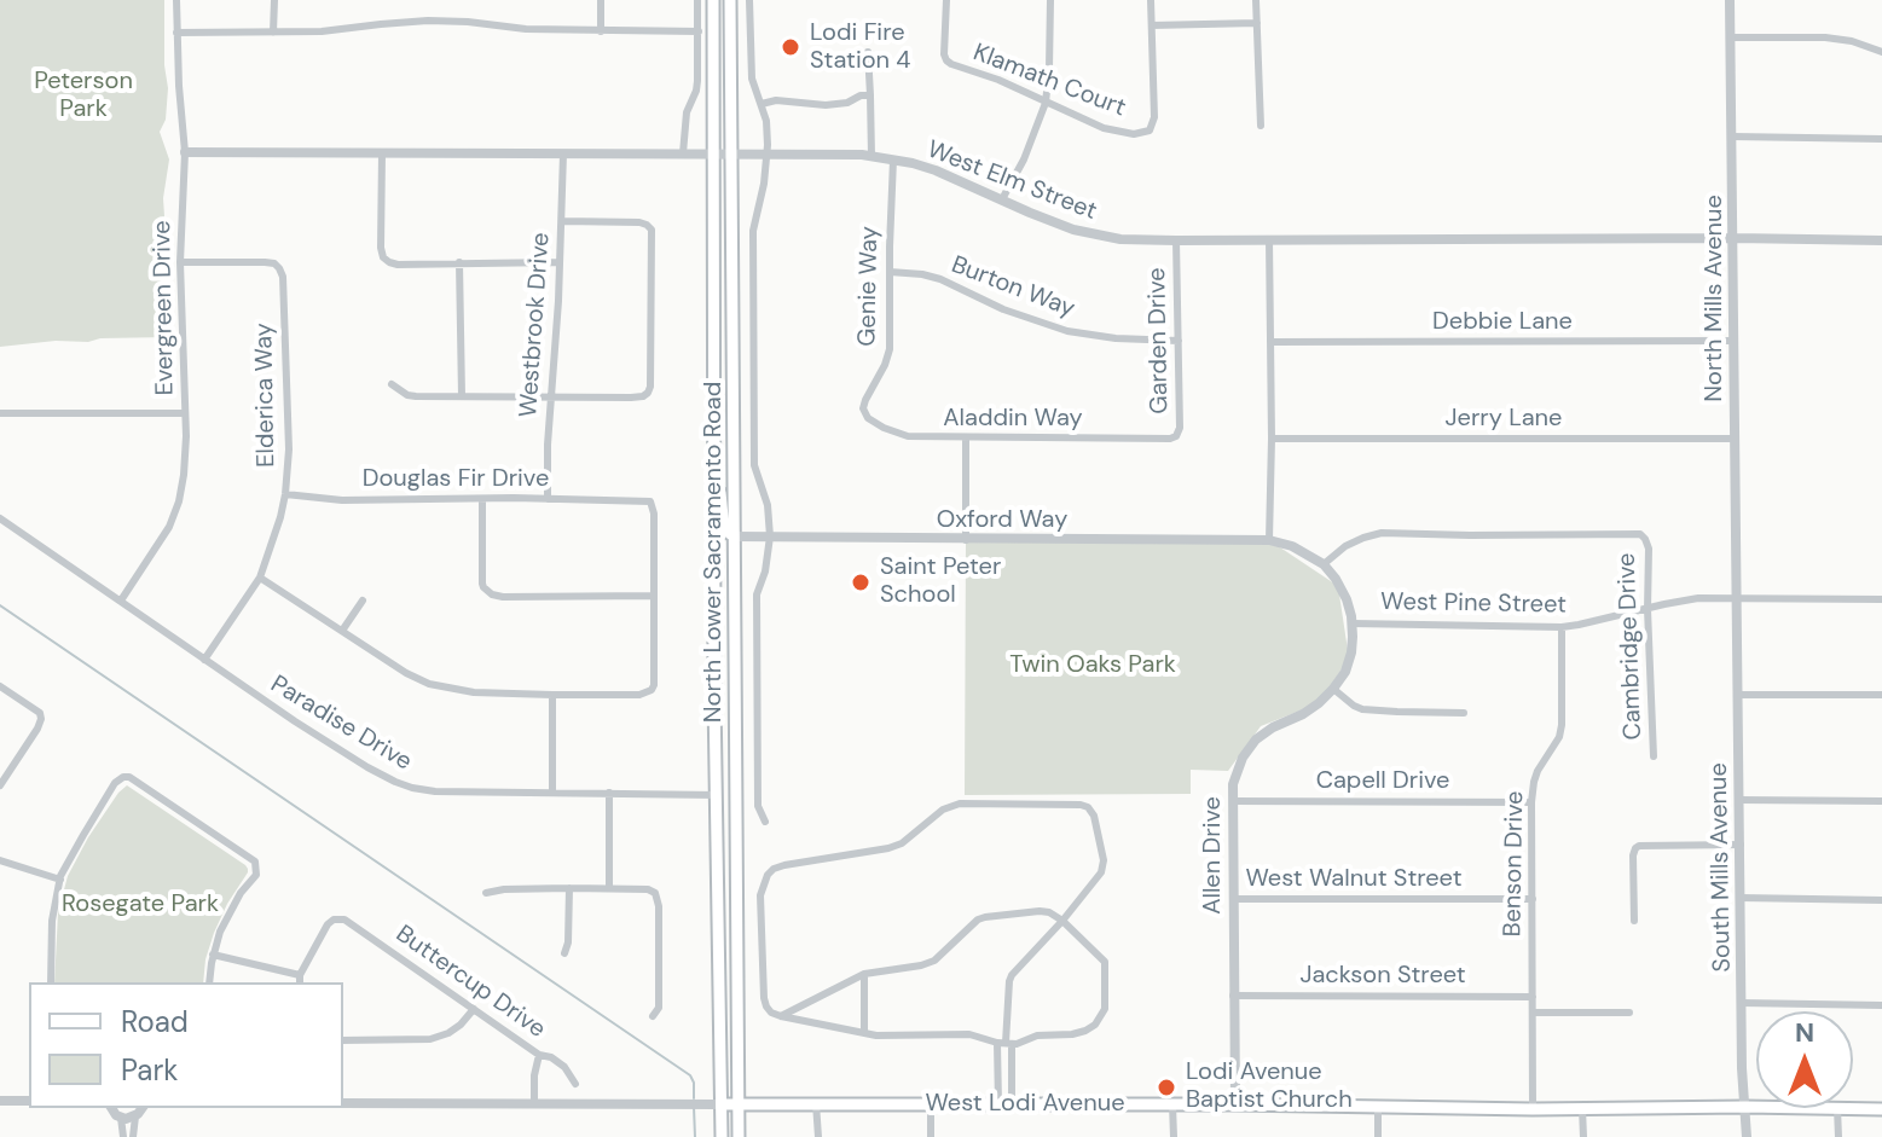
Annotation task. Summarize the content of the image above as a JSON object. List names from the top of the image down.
{
  "streets": {
    "main road": ["North Lower Sacramento Road", "West Lodi Avenue"],
    "street": [
      "Klamath Court",
      "West Elm Street",
      "Genie Way",
      "Burton Way",
      "North Mills Avenue",
      "Evergreen Drive",
      "Debbie Lane",
      "Westbrook Drive",
      "Garden Drive",
      "Elderica Way",
      "Aladdin Way",
      "Jerry Lane",
      "Douglas Fir Drive",
      "Oxford Way",
      "West Pine Street",
      "Cambridge Drive",
      "Paradise Drive",
      "Capell Drive",
      "Allen Drive",
      "Benson Drive",
      "South Mills Avenue",
      "West Walnut Street",
      "Jackson Street",
      "Buttercup Drive"
    ]
  },
  "crossings": [
    ["West Elm Street", "Genie Way"],
    ["West Elm Street", "North Mills Avenue"],
    ["West Elm Street", "Evergreen Drive"],
    ["West Elm Street", "Westbrook Drive"],
    ["West Elm Street", "Garden Drive"],
    ["West Elm Street", "North Lower Sacramento Road"],
    ["Genie Way", "Burton Way"],
    ["Genie Way", "Aladdin Way"],
    ["Burton Way", "Garden Drive"],
    ["North Mills Avenue", "Debbie Lane"],
    ["North Mills Avenue", "Jerry Lane"],
    ["North Mills Avenue", "West Pine Street"],
    ["North Mills Avenue", "South Mills Avenue"],
    ["Evergreen Drive", "Elderica Way"],
    ["Evergreen Drive", "Paradise Drive"],
    ["Westbrook Drive", "Douglas Fir Drive"],
    ["Garden Drive", "Aladdin Way"],
    ["Elderica Way", "Douglas Fir Drive"],
    ["Elderica Way", "Paradise Drive"],
    ["Oxford Way", "North Lower Sacramento Road"],
    ["North Lower Sacramento Road", "Paradise Drive"],
    ["North Lower Sacramento Road", "West Lodi Avenue"],
    ["West Pine Street", "Cambridge Drive"],
    ["West Pine Street", "Allen Drive"],
    ["West Pine Street", "Benson Drive"],
    ["West Pine Street", "South Mills Avenue"],
    ["Cambridge Drive", "Allen Drive"],
    ["Capell Drive", "Allen Drive"],
    ["Capell Drive", "Benson Drive"],
    ["Allen Drive", "West Walnut Street"],
    ["Allen Drive", "Jackson Street"],
    ["Allen Drive", "West Lodi Avenue"],
    ["Benson Drive", "West Walnut Street"],
    ["Benson Drive", "Jackson Street"],
    ["Benson Drive", "West Lodi Avenue"],
    ["South Mills Avenue", "West Lodi Avenue"]
  ],
  "parks": ["Peterson Park", "Twin Oaks Park", "Rosegate Park"],
  "places": ["Lodi Fire Station 4", "Saint Peter School", "Lodi Avenue Baptist Church"],
  "legend": ["Road", "Park"],
  "north": "top"
}
